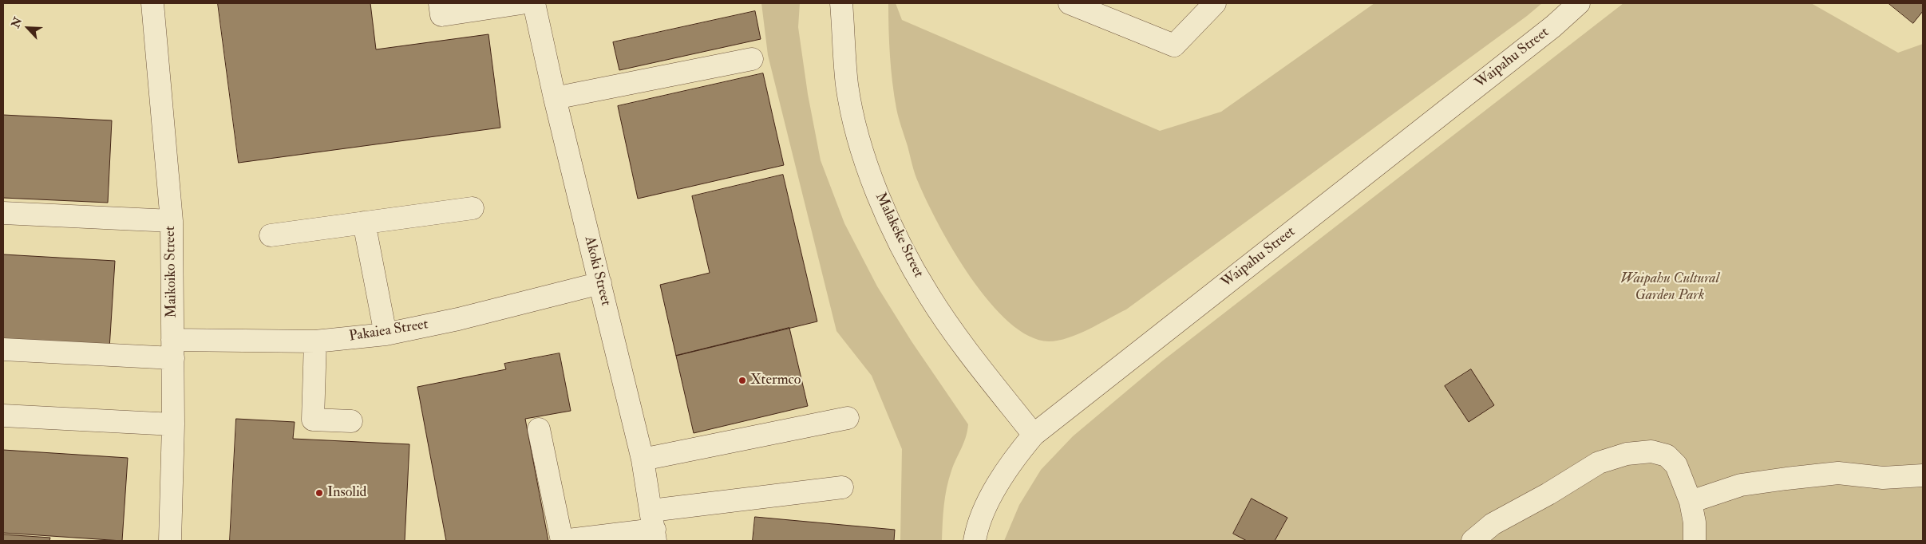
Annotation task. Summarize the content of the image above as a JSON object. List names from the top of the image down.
{
  "streets": {
    "street": [
      "Waipahu Street",
      "Malakeke Street",
      "Akoki Street",
      "Maikoiko Street",
      "Pakaiea Street"
    ]
  },
  "crossings": [
    ["Waipahu Street", "Malakeke Street"],
    ["Akoki Street", "Pakaiea Street"],
    ["Maikoiko Street", "Pakaiea Street"]
  ],
  "parks": ["Waipahu Cultural Garden Park"],
  "places": ["Xtermco", "Insolid"],
  "north": "top left"
}
